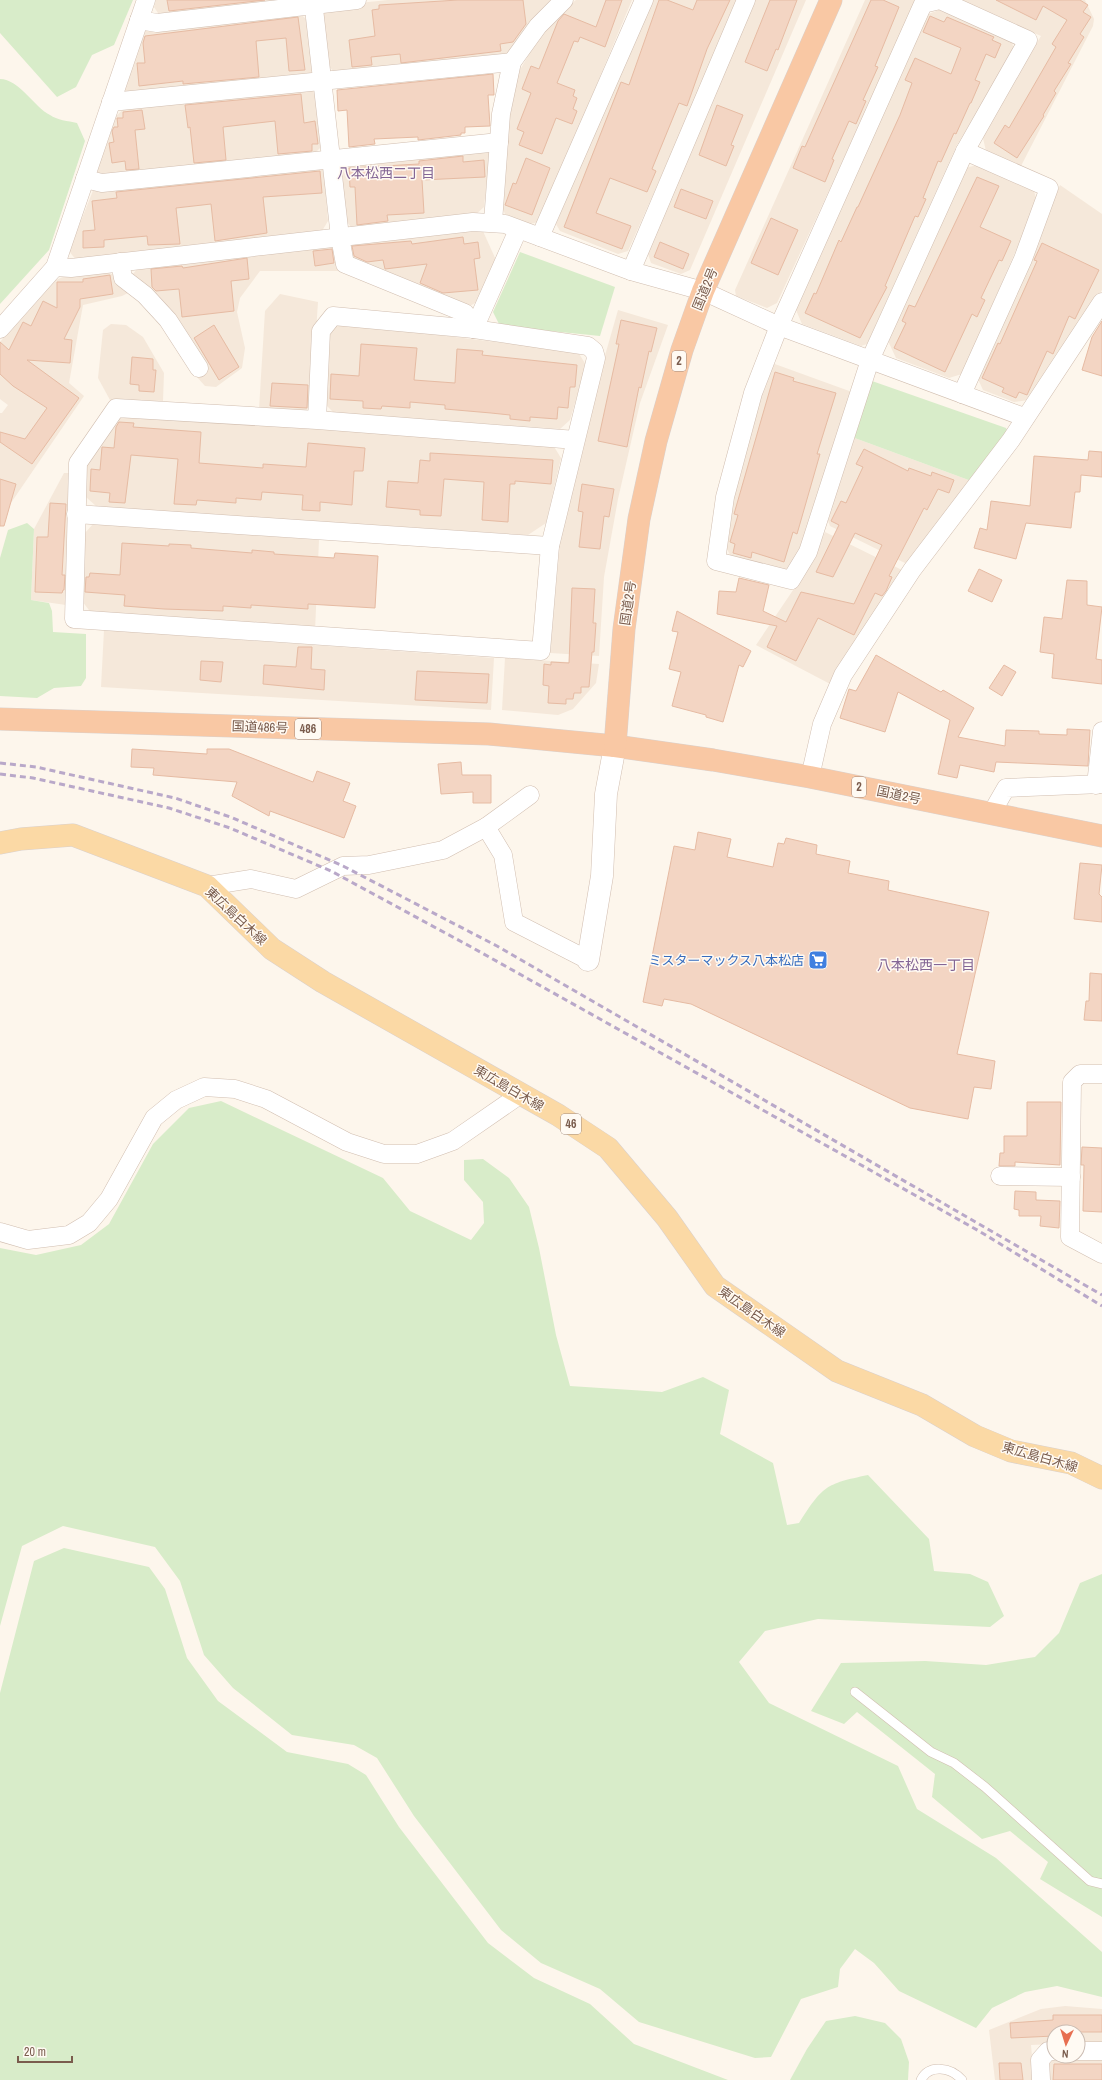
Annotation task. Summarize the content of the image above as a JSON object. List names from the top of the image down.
{
  "streets": {
    "highway": [
      "国道2号",
      "2",
      "国道486号",
      "486"
    ],
    "main road": ["東広島白木線", "46"]
  },
  "crossings": [
    ["国道2号", "国道486号"]
  ],
  "districts": ["八本松西二丁目", "八本松西一丁目"],
  "places": {
    "supermarket": ["ミスターマックス八本松店"]
  },
  "scale_bar": "20 m",
  "north": "bottom"
}
